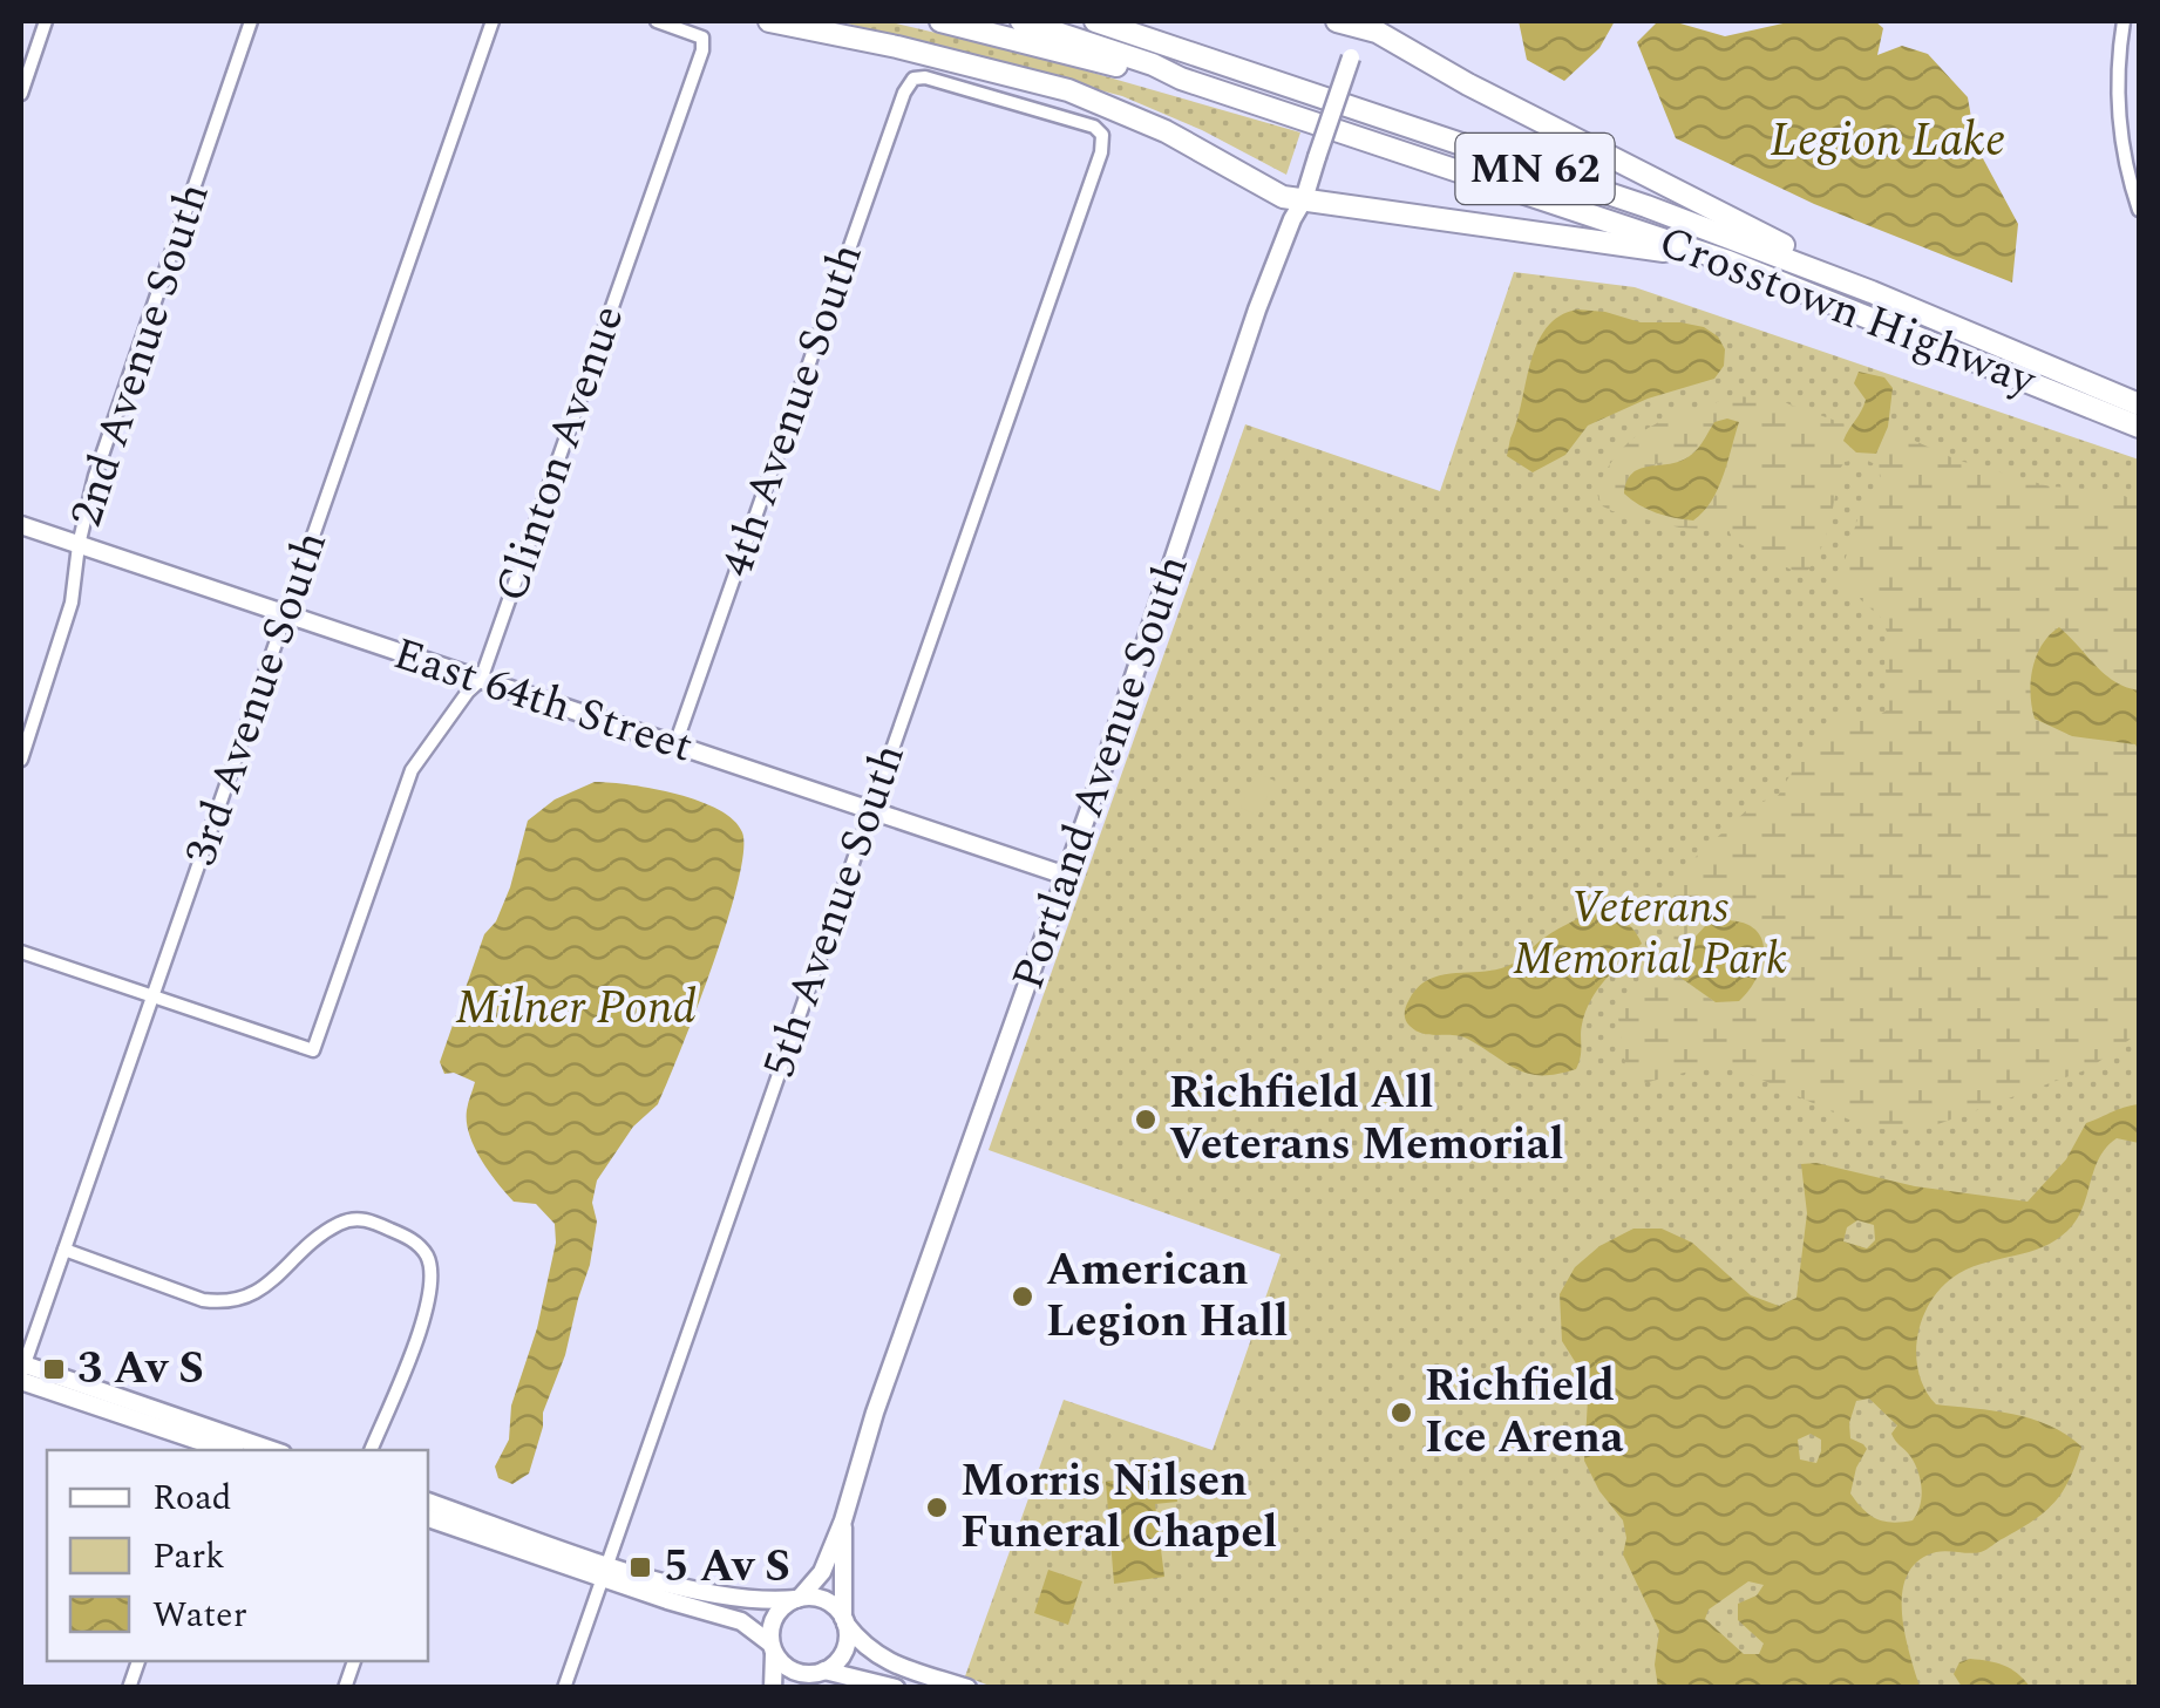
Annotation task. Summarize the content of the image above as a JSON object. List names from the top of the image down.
{
  "streets": {
    "highway": ["MN 62", "Crosstown Highway"],
    "main road": ["East 64th Street", "Portland Avenue South"],
    "street": [
      "2nd Avenue South",
      "4th Avenue South",
      "Clinton Avenue",
      "3rd Avenue South",
      "5th Avenue South"
    ]
  },
  "crossings": [
    ["2nd Avenue South", "East 64th Street"],
    ["4th Avenue South", "East 64th Street"],
    ["4th Avenue South", "5th Avenue South"],
    ["Clinton Avenue", "3rd Avenue South"],
    ["Clinton Avenue", "East 64th Street"],
    ["3rd Avenue South", "East 64th Street"],
    ["East 64th Street", "Portland Avenue South"],
    ["East 64th Street", "5th Avenue South"]
  ],
  "water": ["Legion Lake", "Milner Pond"],
  "parks": ["Veterans Memorial Park"],
  "places": {
    "other": [
      "Richfield All Veterans Memorial",
      "American Legion Hall",
      "Richfield Ice Arena",
      "Morris Nilsen Funeral Chapel"
    ],
    "transit": ["3 Av S", "5 Av S"]
  },
  "legend": ["Road", "Park", "Water"]
}
